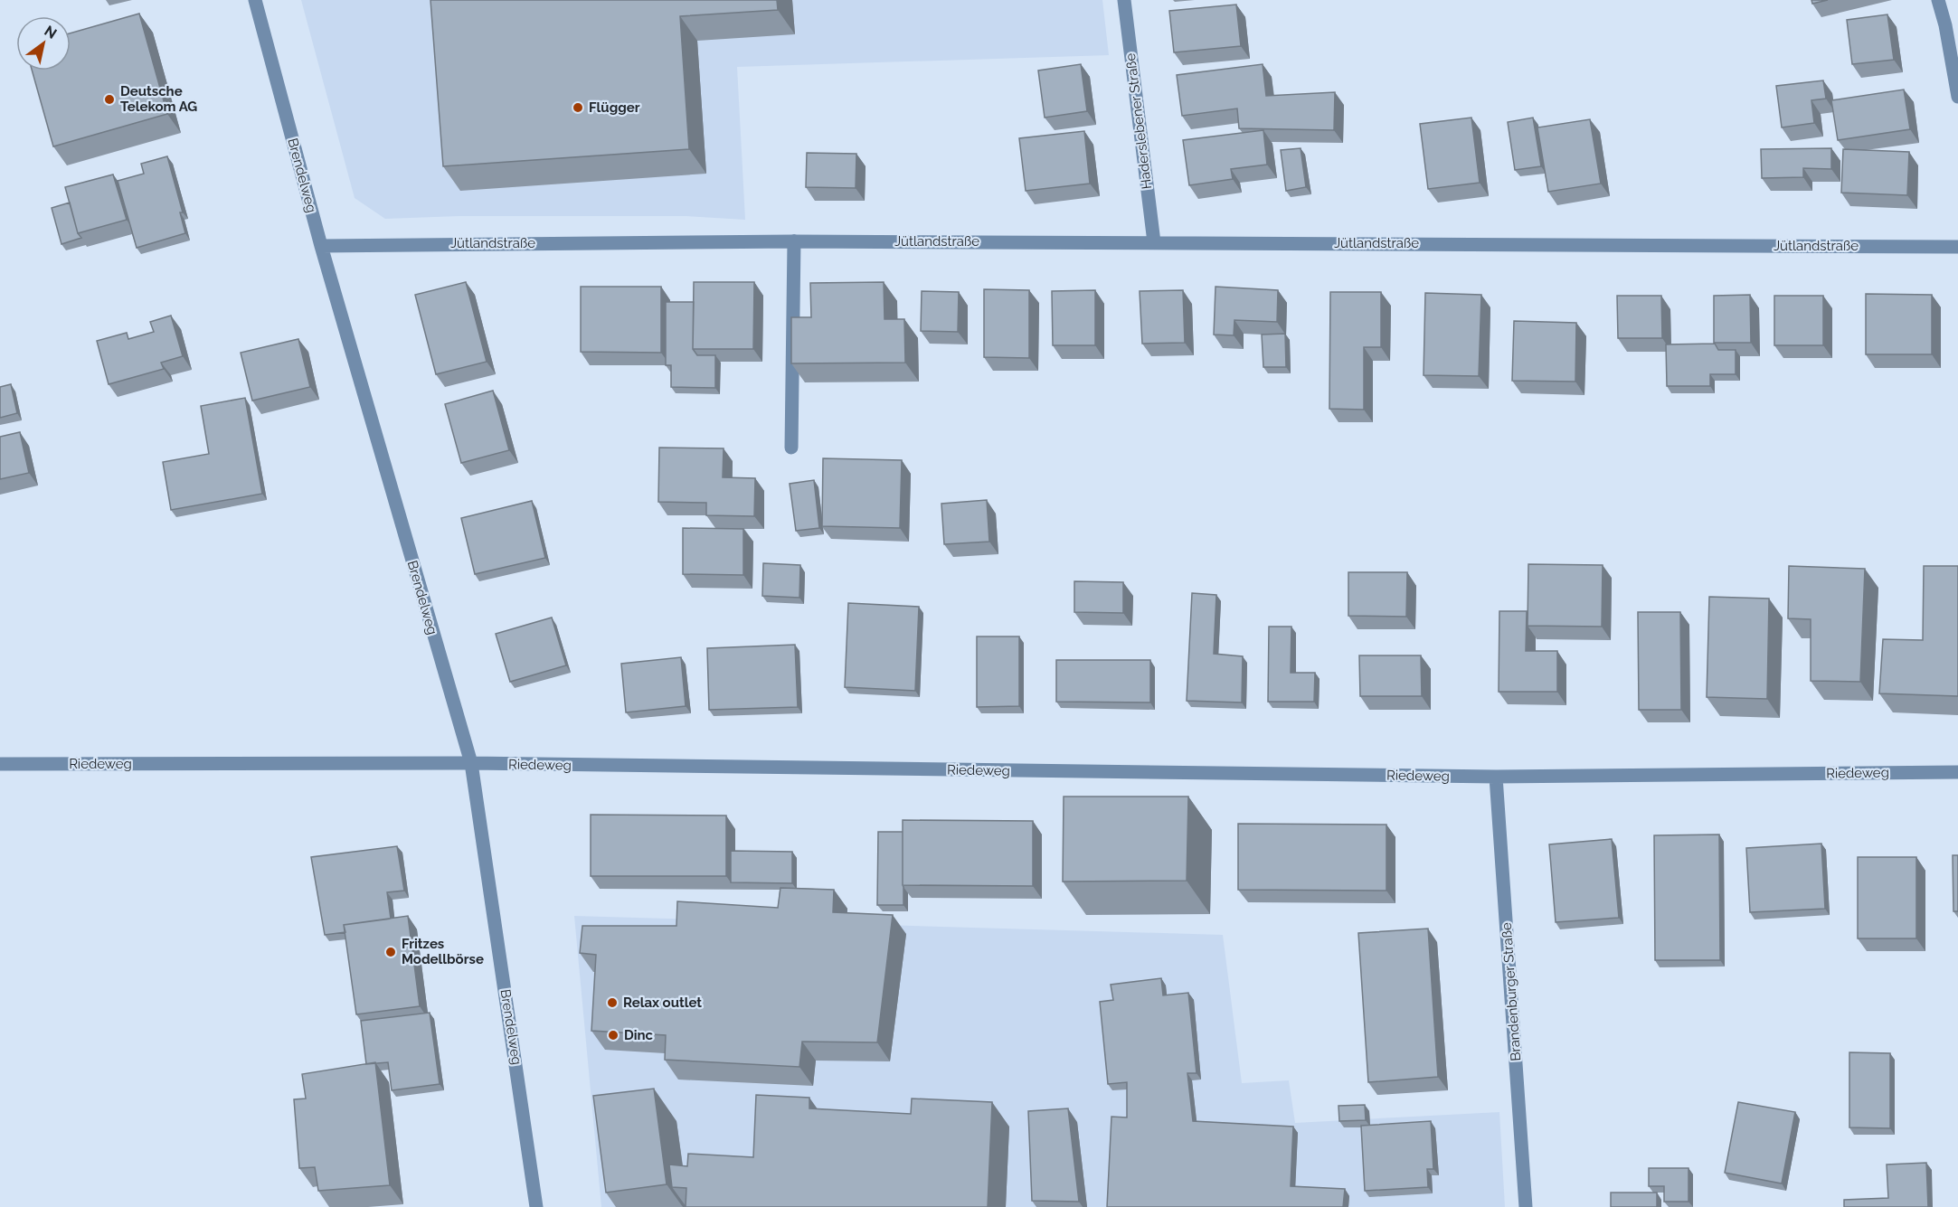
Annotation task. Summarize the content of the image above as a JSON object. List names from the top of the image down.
{
  "streets": {
    "street": [
      "Haderslebener Straße",
      "Brendelweg",
      "Jütlandstraße",
      "Riedeweg",
      "Brandenburger Straße"
    ]
  },
  "crossings": [
    ["Haderslebener Straße", "Jütlandstraße"],
    ["Brendelweg", "Jütlandstraße"],
    ["Brendelweg", "Riedeweg"],
    ["Riedeweg", "Brandenburger Straße"]
  ],
  "places": [
    "Deutsche Telekom AG",
    "Flügger",
    "Fritzes Modellbörse",
    "Relax outlet",
    "Dinc"
  ],
  "north": "top right"
}
